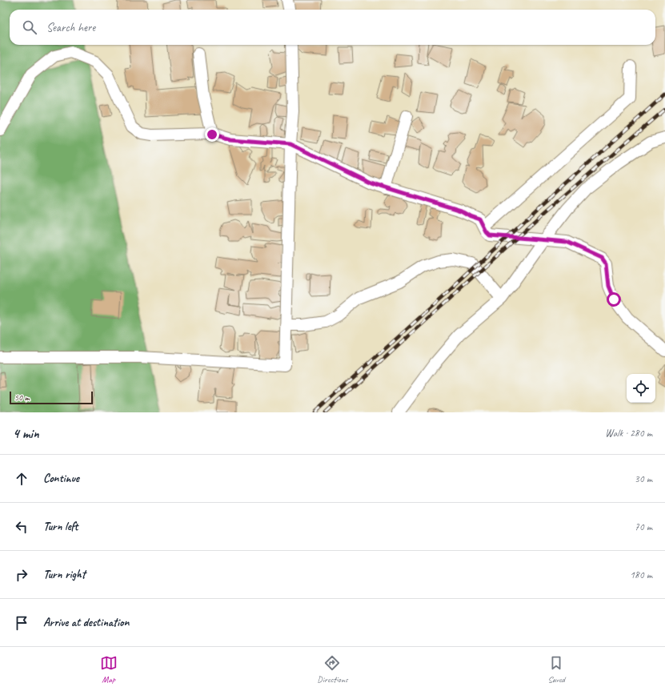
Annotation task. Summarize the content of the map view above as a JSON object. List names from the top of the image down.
{
  "scale_bar": "50 m",
  "page": {
    "search": "Search here",
    "scale": "50 m",
    "heading": ["4 min", "Walk · 280 m"],
    "list": [
      ["Continue", "30 m"],
      ["Turn left", "70 m"],
      ["Turn right", "180 m"],
      "Arrive at destination"
    ],
    "nav": ["Map", "Directions", "Saved"]
  }
}
